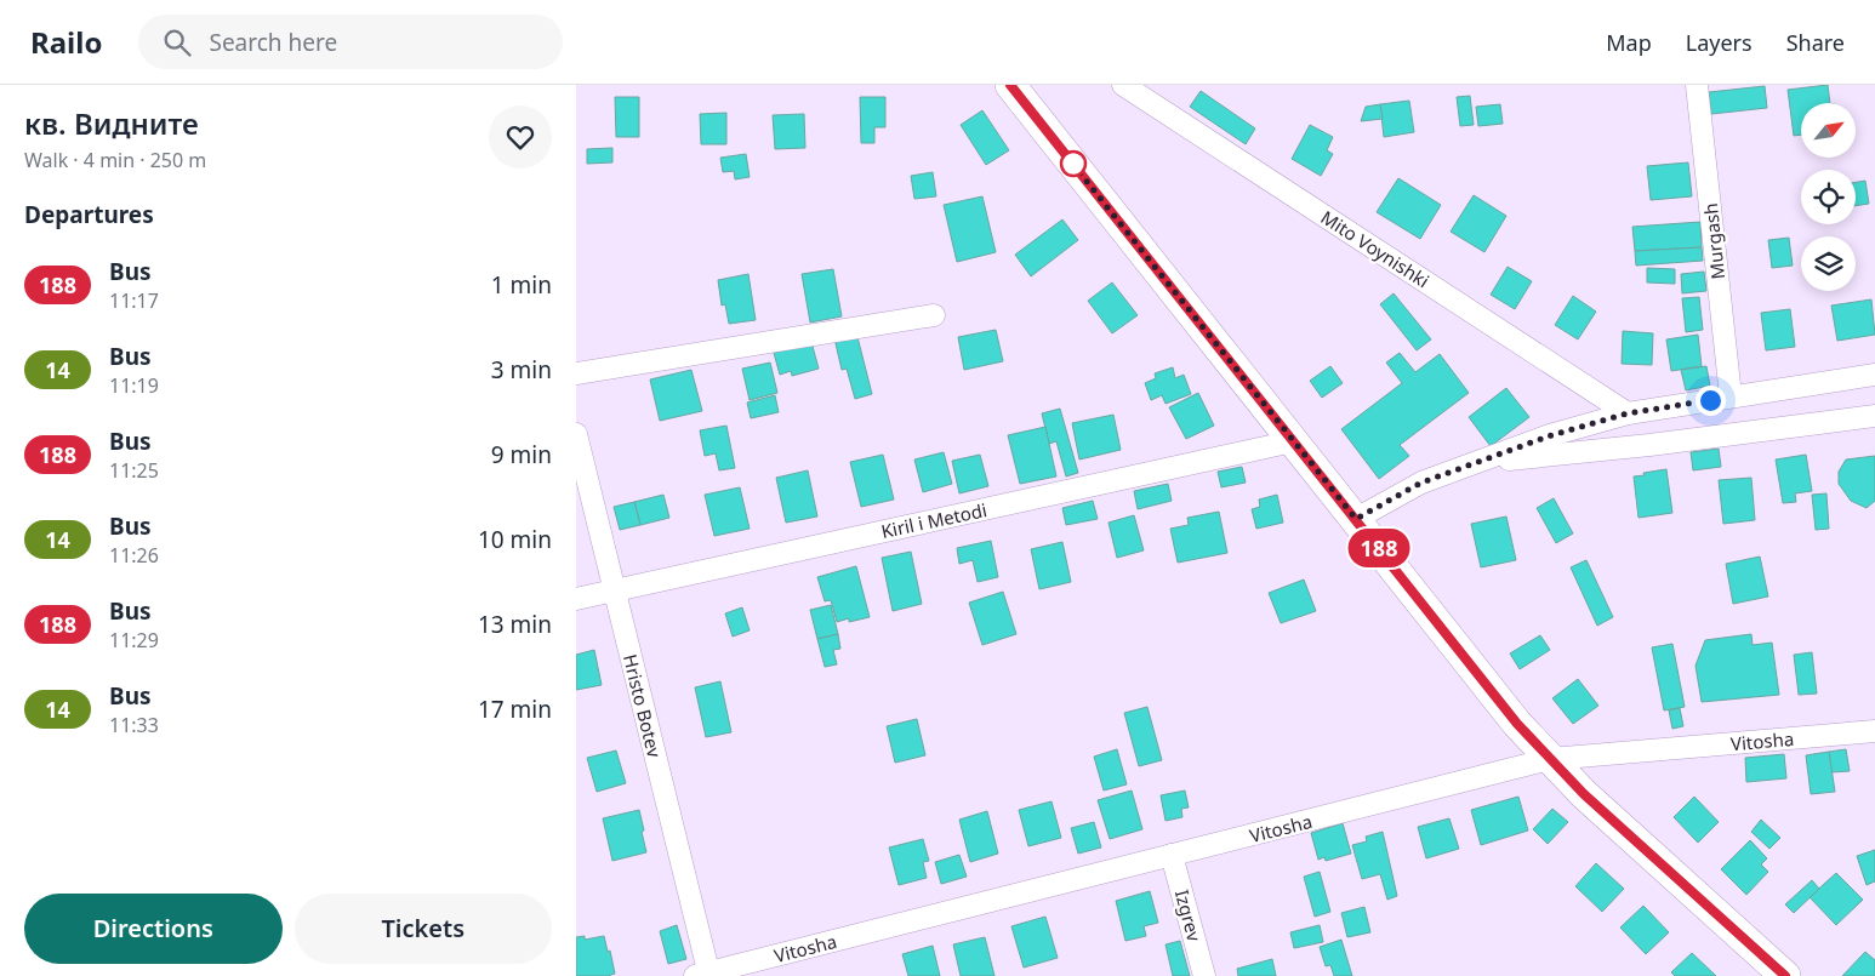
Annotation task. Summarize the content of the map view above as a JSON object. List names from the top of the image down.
{
  "streets": {
    "street": [
      "Murgash",
      "Mito Voynishki",
      "Kiril i Metodi",
      "Hristo Botev",
      "Vitosha",
      "Izgrev"
    ]
  },
  "crossings": [
    ["Kiril i Metodi", "Hristo Botev"],
    ["Hristo Botev", "Vitosha"],
    ["Vitosha", "Izgrev"]
  ],
  "lines": ["bus line 188"],
  "north": "top right",
  "page": {
    "header": "Railo",
    "search": "Search here",
    "nav": ["Map", "Layers", "Share"],
    "heading": [
      ["кв. Видните", "Walk · 4 min · 250 m"],
      "Departures"
    ],
    "on_map": "188",
    "list": [
      {
        "mark": "188",
        "name": "Bus",
        "note": "11:17",
        "value": "1 min"
      },
      {
        "mark": "14",
        "name": "Bus",
        "note": "11:19",
        "value": "3 min"
      },
      {
        "mark": "188",
        "name": "Bus",
        "note": "11:25",
        "value": "9 min"
      },
      {
        "mark": "14",
        "name": "Bus",
        "note": "11:26",
        "value": "10 min"
      },
      {
        "mark": "188",
        "name": "Bus",
        "note": "11:29",
        "value": "13 min"
      },
      {
        "mark": "14",
        "name": "Bus",
        "note": "11:33",
        "value": "17 min"
      }
    ],
    "buttons": ["Directions", "Tickets"]
  }
}
